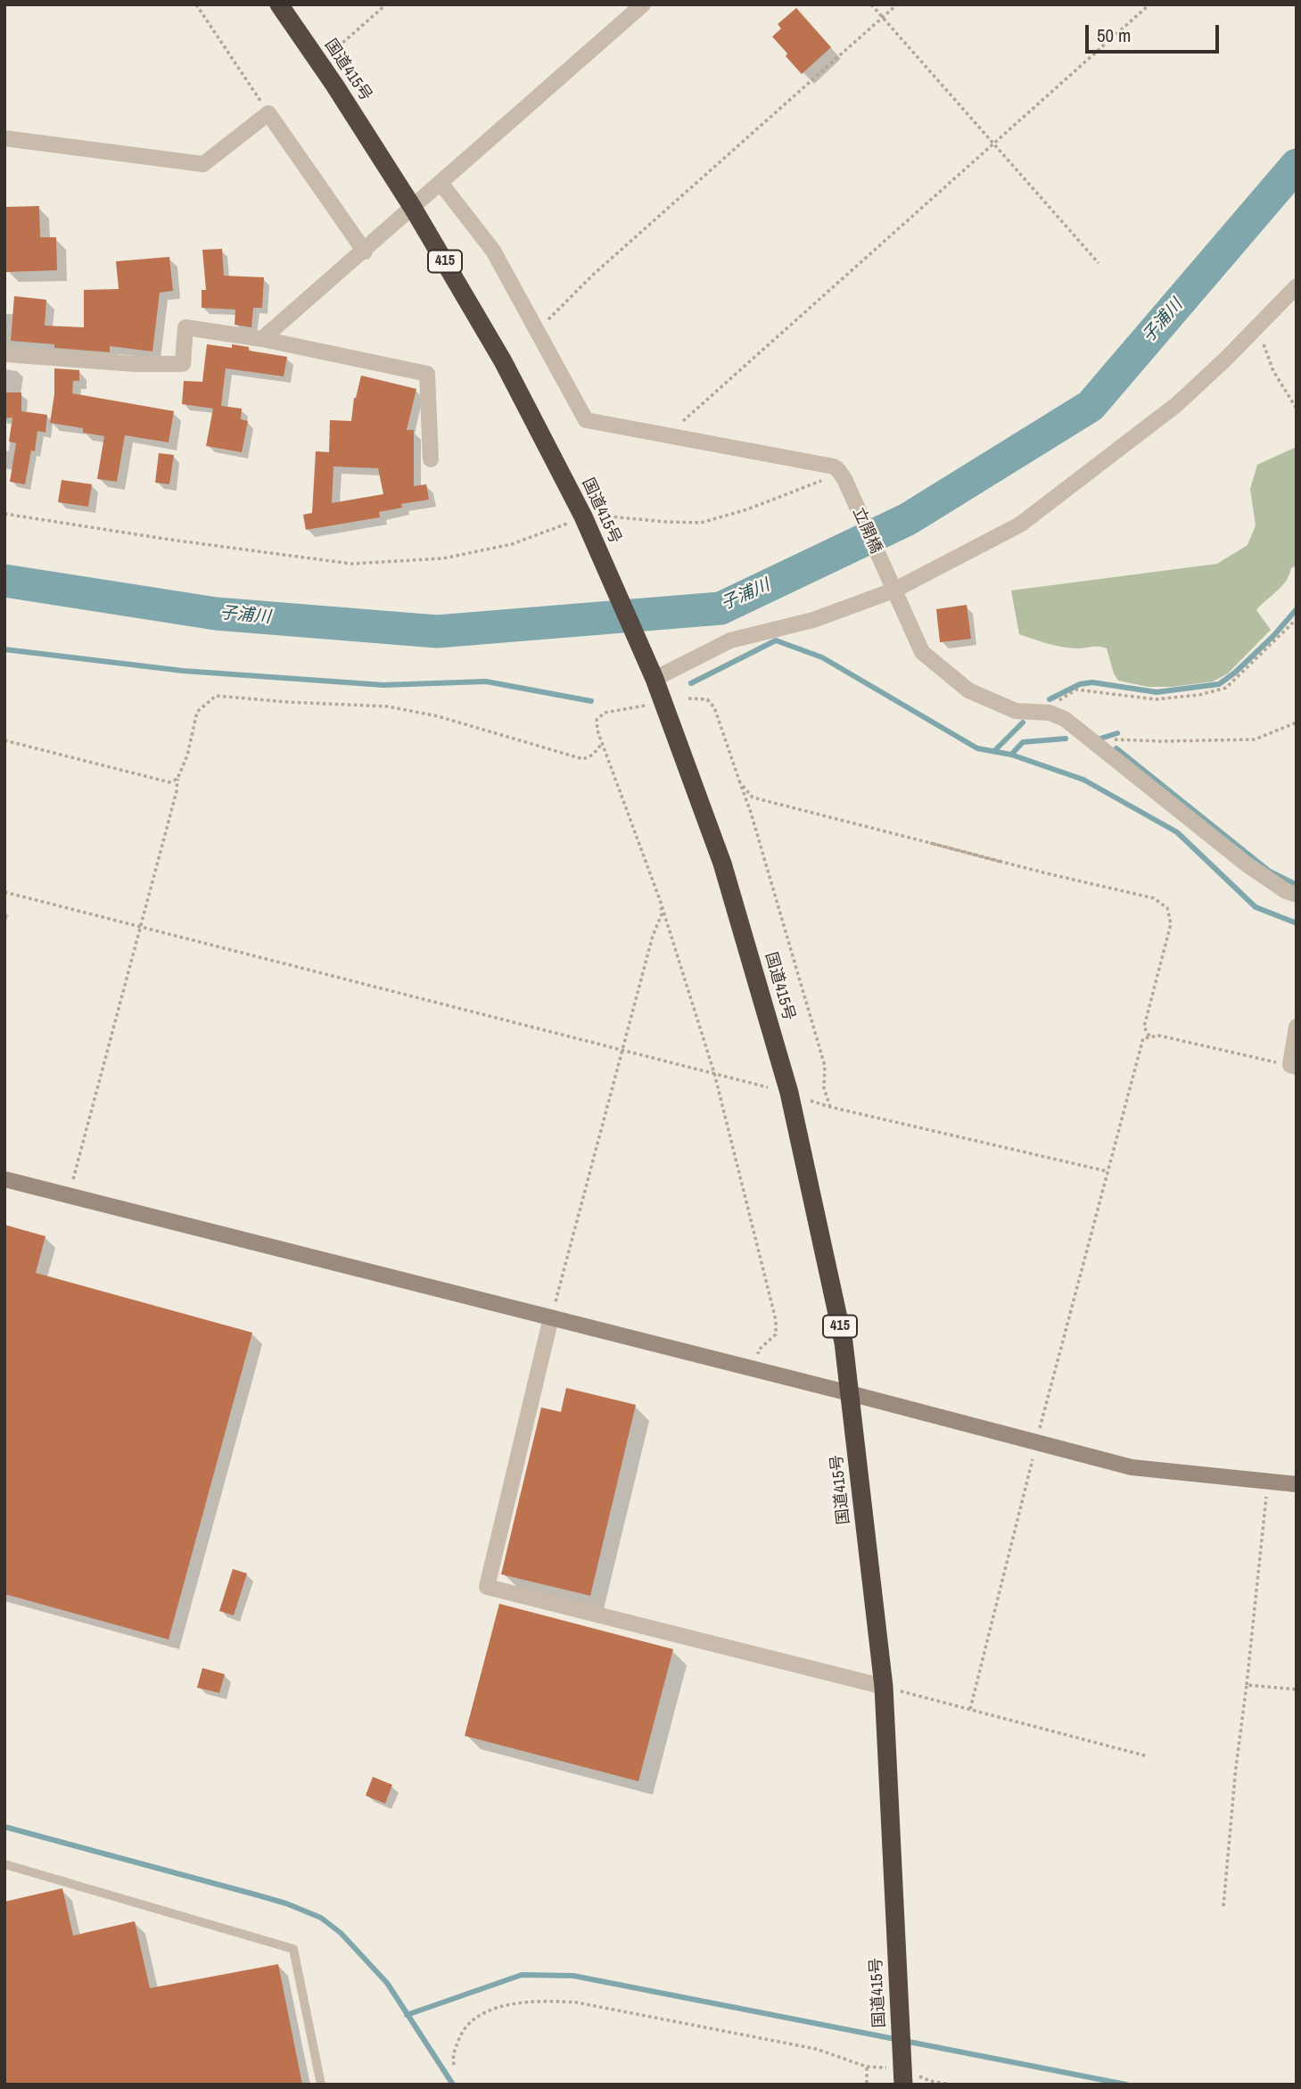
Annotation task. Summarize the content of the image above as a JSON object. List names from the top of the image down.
{
  "streets": {
    "highway": ["国道415号", "415"],
    "street": ["立開橋"]
  },
  "water": ["子浦川"],
  "scale_bar": "50 m"
}
